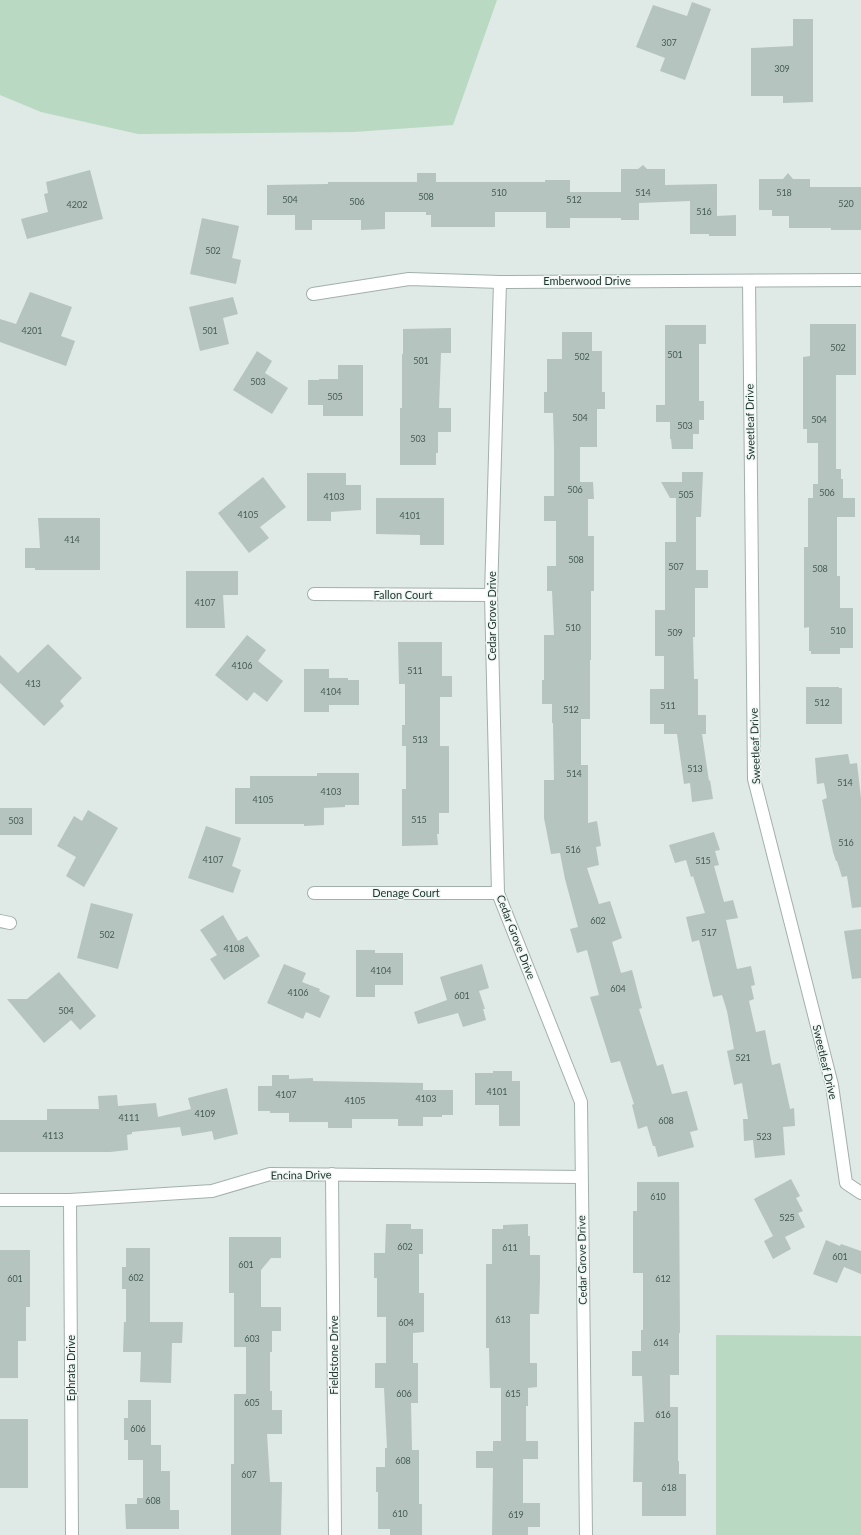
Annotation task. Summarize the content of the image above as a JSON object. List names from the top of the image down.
{
  "streets": {
    "street": [
      "Emberwood Drive",
      "Sweetleaf Drive",
      "Fallon Court",
      "Cedar Grove Drive",
      "Denage Court",
      "Encina Drive",
      "Fieldstone Drive",
      "Ephrata Drive"
    ]
  },
  "crossings": [
    ["Emberwood Drive", "Sweetleaf Drive"],
    ["Emberwood Drive", "Cedar Grove Drive"],
    ["Fallon Court", "Cedar Grove Drive"],
    ["Cedar Grove Drive", "Denage Court"],
    ["Cedar Grove Drive", "Encina Drive"],
    ["Encina Drive", "Fieldstone Drive"],
    ["Encina Drive", "Ephrata Drive"]
  ],
  "house_numbers": [
    "307",
    "309",
    "510",
    "514",
    "518",
    "508",
    "504",
    "512",
    "506",
    "520",
    "4202",
    "516",
    "502",
    "4201",
    "501",
    "502",
    "501",
    "502",
    "501",
    "503",
    "505",
    "504",
    "504",
    "503",
    "503",
    "506",
    "506",
    "505",
    "4103",
    "4105",
    "4101",
    "414",
    "508",
    "507",
    "508",
    "4107",
    "510",
    "510",
    "509",
    "4106",
    "511",
    "413",
    "4104",
    "512",
    "511",
    "512",
    "513",
    "513",
    "514",
    "514",
    "4103",
    "4105",
    "515",
    "503",
    "516",
    "516",
    "4107",
    "515",
    "602",
    "517",
    "502",
    "4108",
    "4104",
    "604",
    "4106",
    "601",
    "504",
    "521",
    "4101",
    "4107",
    "4103",
    "4105",
    "4109",
    "4111",
    "608",
    "4113",
    "523",
    "610",
    "525",
    "602",
    "611",
    "601",
    "601",
    "602",
    "601",
    "612",
    "613",
    "604",
    "603",
    "614",
    "606",
    "615",
    "605",
    "616",
    "606",
    "608",
    "607",
    "618",
    "608",
    "610",
    "619"
  ]
}
